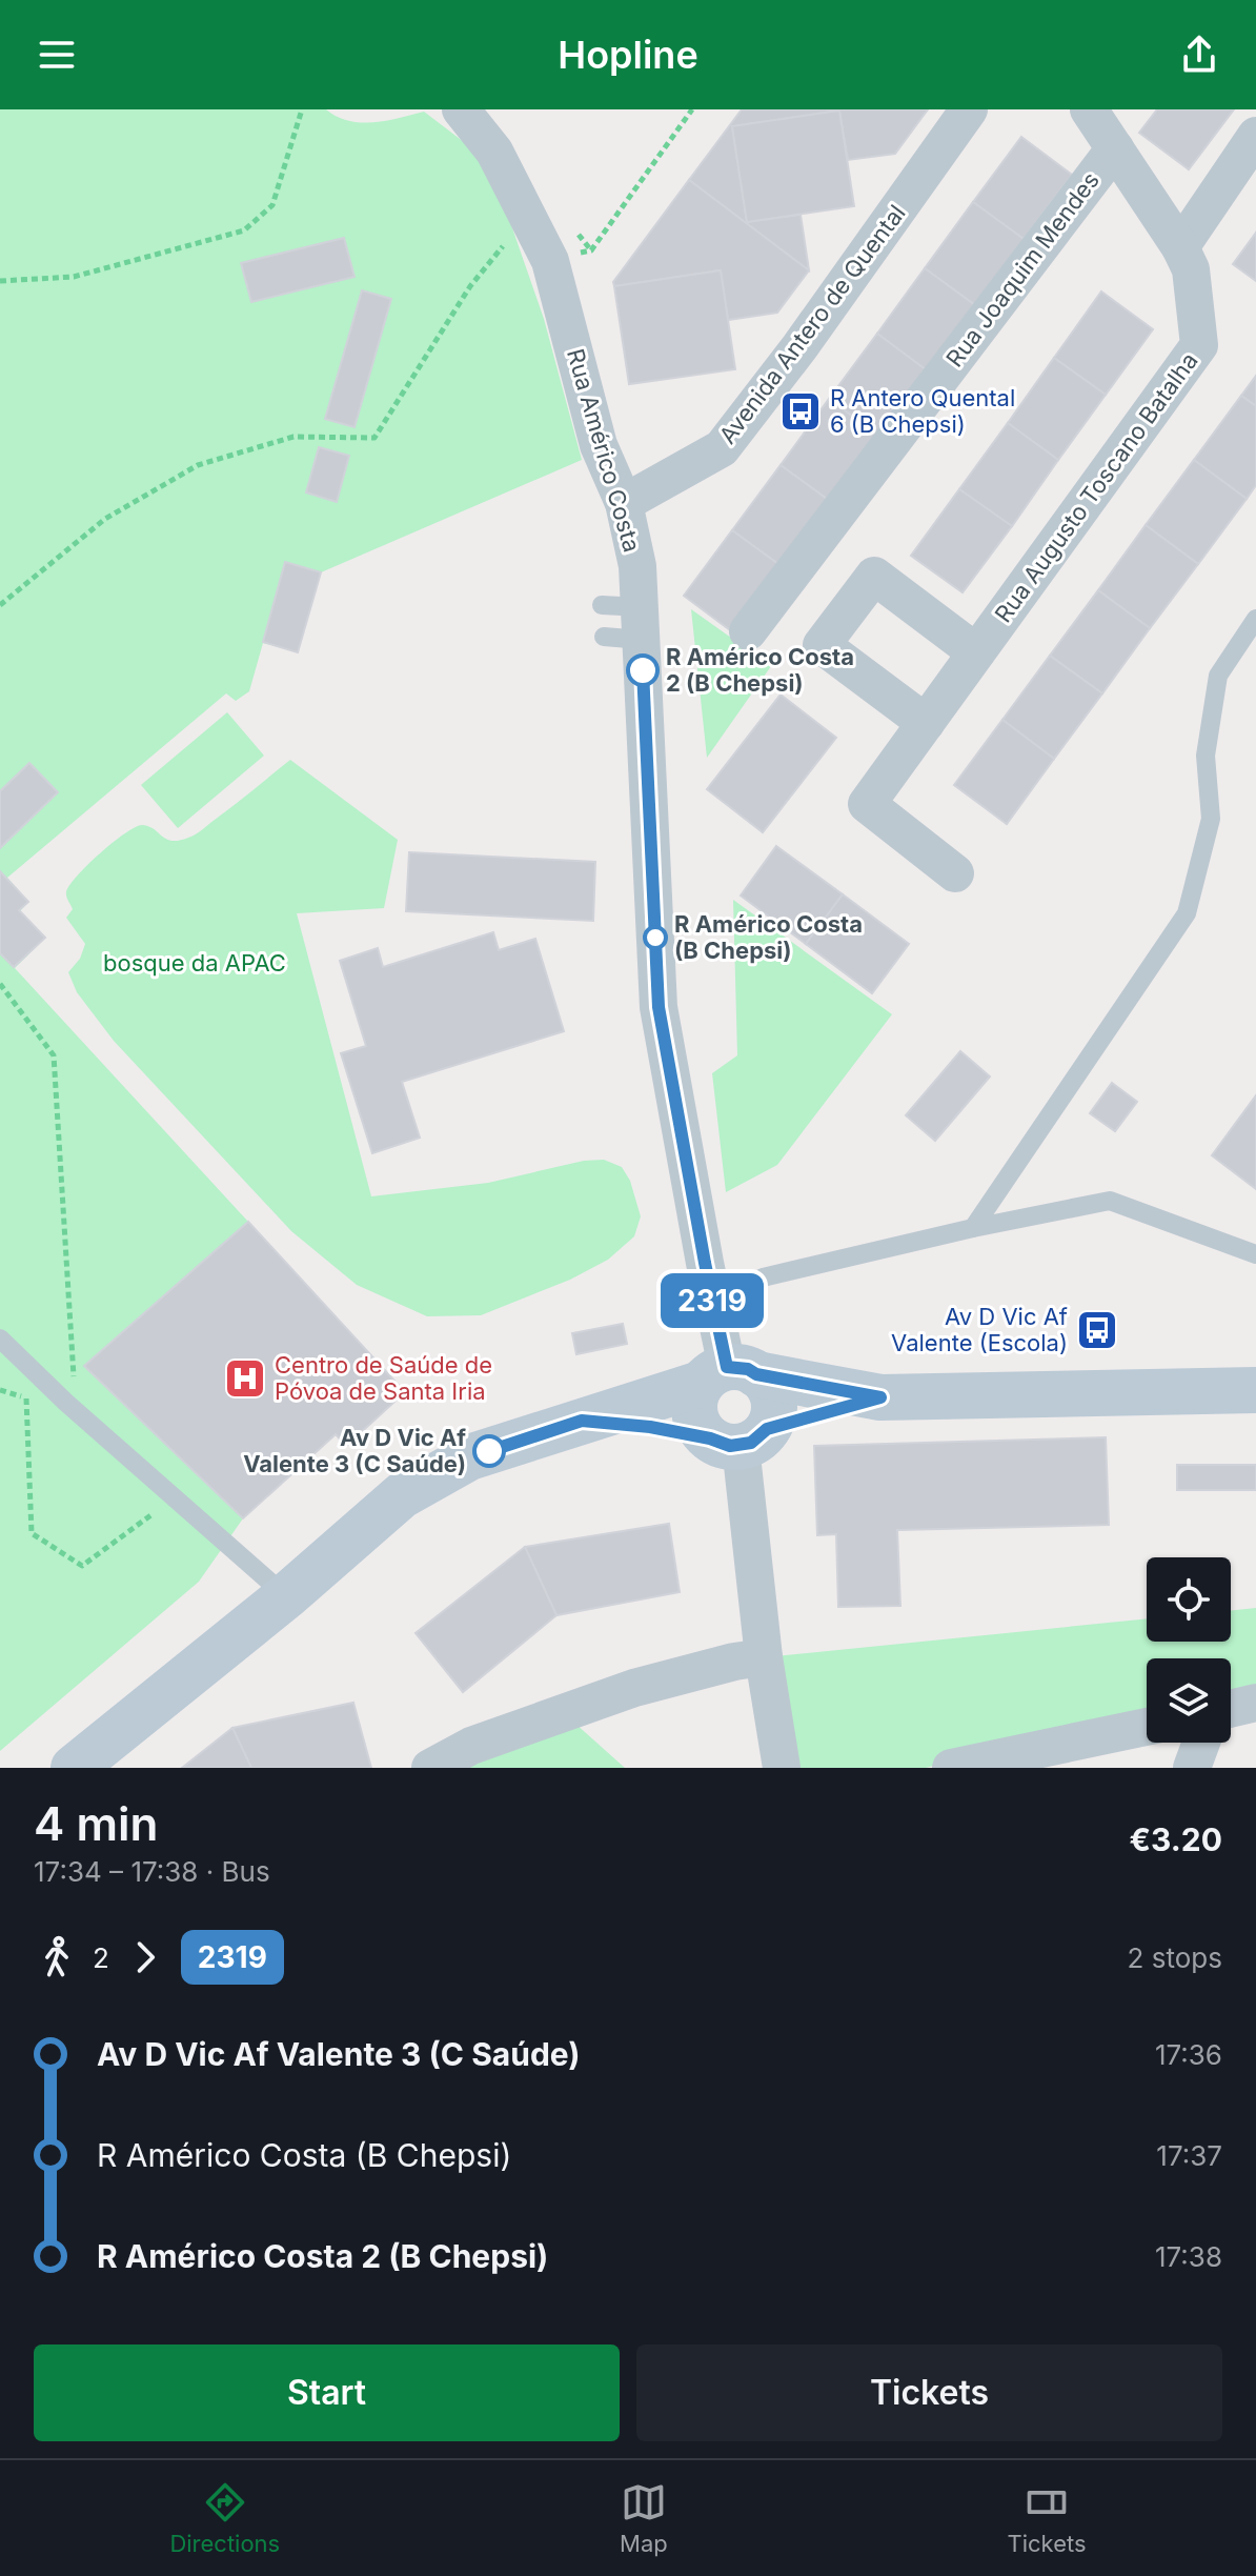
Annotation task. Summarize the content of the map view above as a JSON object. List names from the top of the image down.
{
  "streets": {
    "street": [
      "Rua Joaquim Mendes",
      "Avenida Antero de Quental",
      "Rua Américo Costa",
      "Rua Augusto Toscano Batalha"
    ]
  },
  "crossings": [
    ["Rua Joaquim Mendes", "Rua Augusto Toscano Batalha"],
    ["Avenida Antero de Quental", "Rua Américo Costa"]
  ],
  "parks": ["bosque da APAC"],
  "places": {
    "bus stop": ["R Antero Quental 6 (B Chepsi)", "Av D Vic Af Valente (Escola)"],
    "other": ["R Américo Costa 2 (B Chepsi)", "R Américo Costa (B Chepsi)", "Av D Vic Af Valente 3 (C Saúde)"],
    "hospital": ["Centro de Saúde de Póvoa de Santa Iria"]
  },
  "lines": ["bus line 2319"],
  "page": {
    "header": "Hopline",
    "on_map": "2319",
    "heading": ["4 min", "17:34 – 17:38 · Bus", "€3.20"],
    "legs": ["2", "2319", "2 stops"],
    "list": [
      {
        "name": "Av D Vic Af Valente 3 (C Saúde)",
        "value": "17:36"
      },
      {
        "name": "R Américo Costa (B Chepsi)",
        "value": "17:37"
      },
      {
        "name": "R Américo Costa 2 (B Chepsi)",
        "value": "17:38"
      }
    ],
    "buttons": ["Start", "Tickets"],
    "tabs": ["Directions", "Map", "Tickets"]
  }
}
